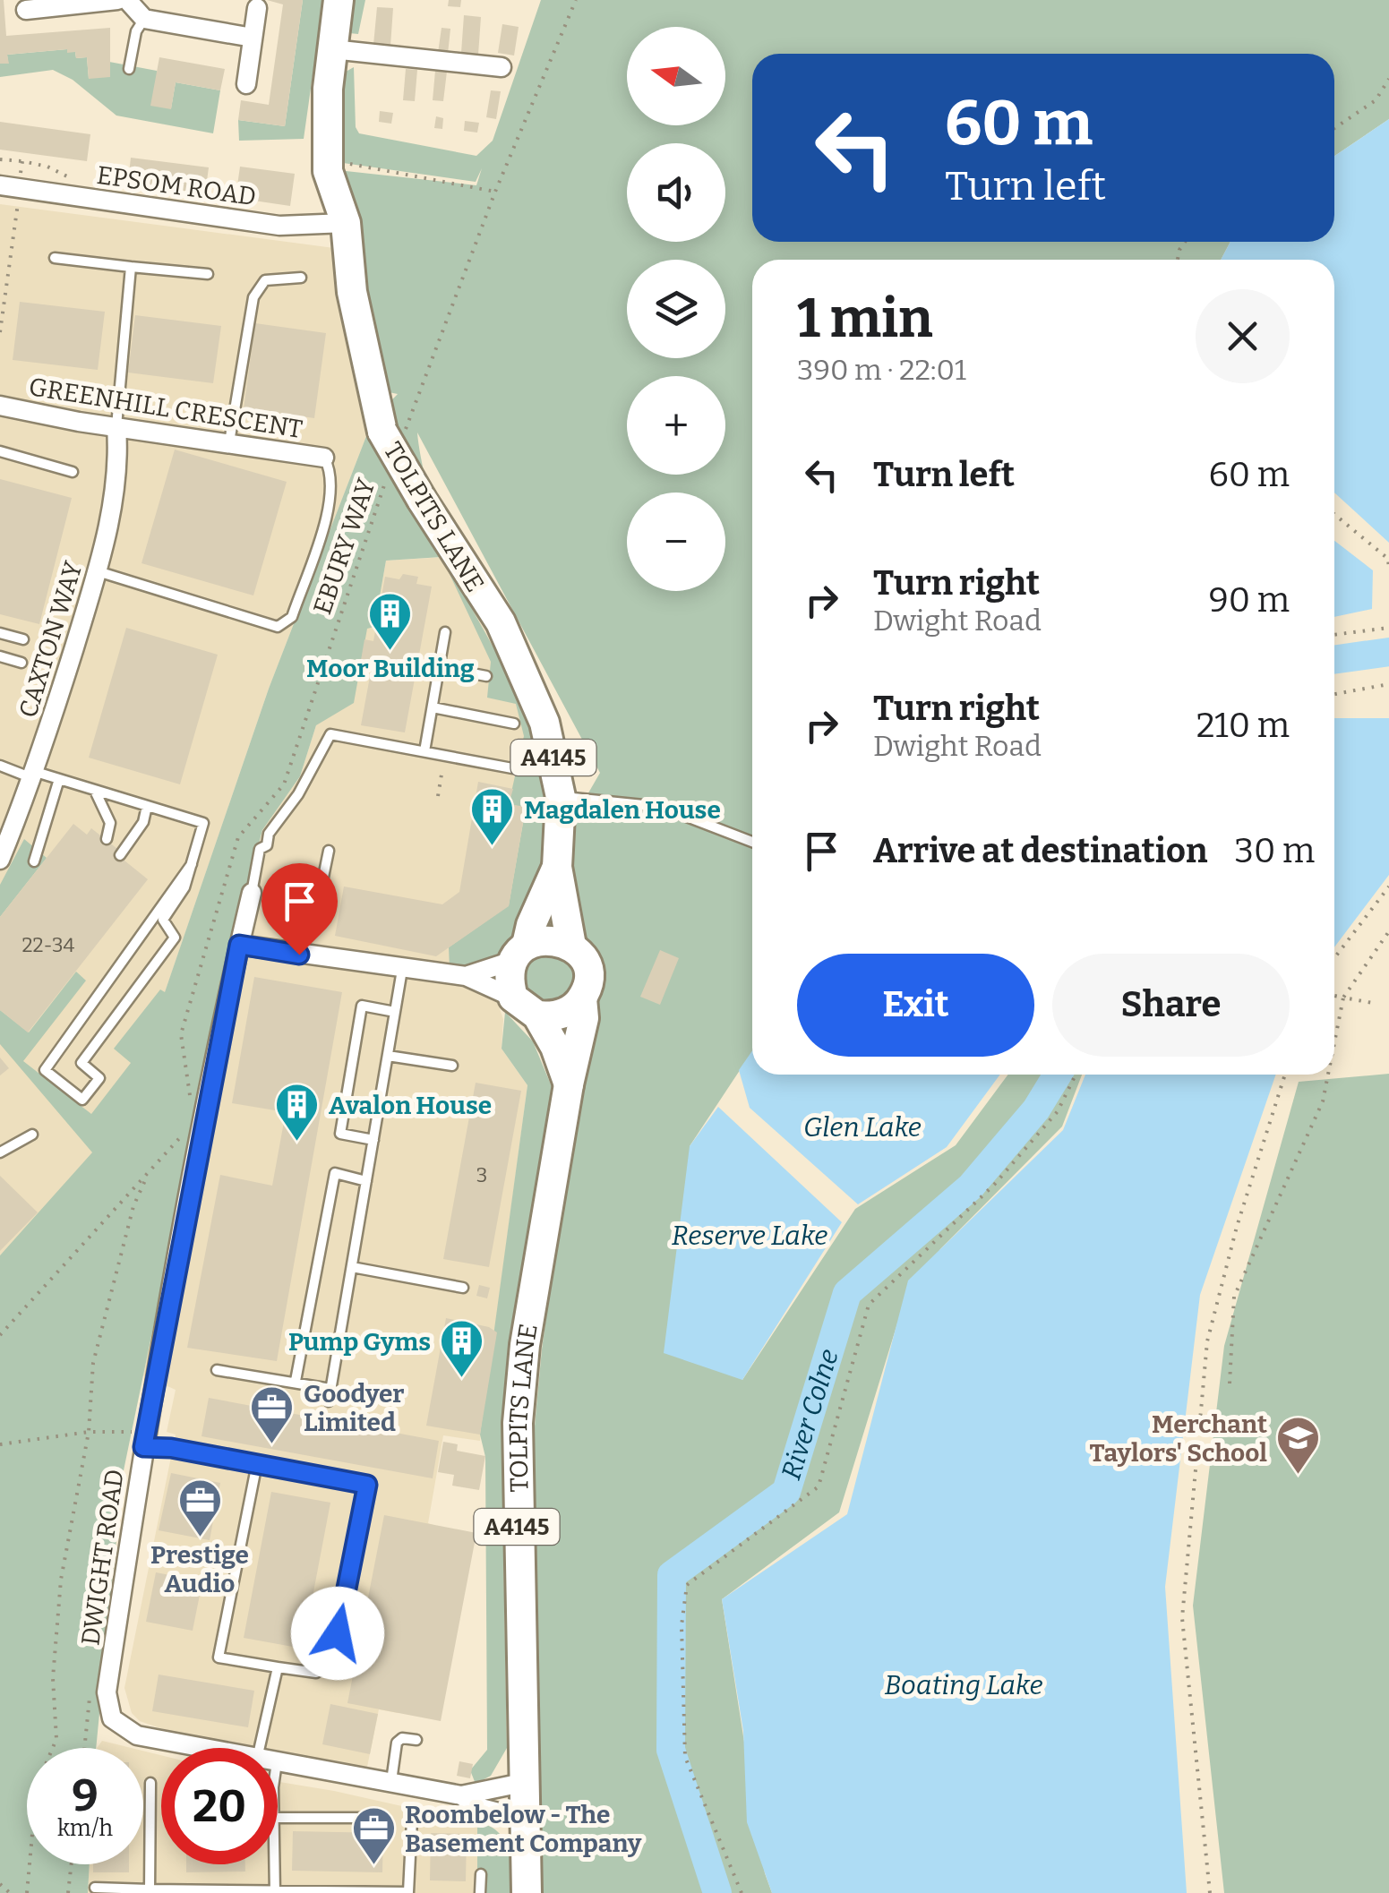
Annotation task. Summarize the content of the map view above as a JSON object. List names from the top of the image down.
{
  "streets": {
    "main road": ["TOLPITS LANE", "A4145"],
    "street": [
      "EPSOM ROAD",
      "GREENHILL CRESCENT",
      "CAXTON WAY",
      "DWIGHT ROAD"
    ],
    "path": ["EBURY WAY"]
  },
  "crossings": [
    ["EPSOM ROAD", "TOLPITS LANE"],
    ["GREENHILL CRESCENT", "CAXTON WAY"]
  ],
  "water": [
    "Glen Lake",
    "Reserve Lake",
    "River Colne",
    "Boating Lake"
  ],
  "places": {
    "building": [
      "Moor Building",
      "Magdalen House",
      "Avalon House",
      "Pump Gyms"
    ],
    "office": ["Goodyer Limited", "Prestige Audio", "Roombelow - The Basement Company"],
    "school or university": ["Merchant Taylors' School"]
  },
  "house_numbers": ["22-34", "3"],
  "north": "left",
  "page": {
    "map_buttons": ["+", "−"],
    "turn": ["60 m", "Turn left"],
    "heading": ["1 min", "390 m · 22:01"],
    "list": [
      {
        "name": "Turn left",
        "value": "60 m"
      },
      {
        "name": "Turn right",
        "note": "Dwight Road",
        "value": "90 m"
      },
      {
        "name": "Turn right",
        "note": "Dwight Road",
        "value": "210 m"
      },
      {
        "name": "Arrive at destination",
        "value": "30 m"
      }
    ],
    "buttons": ["Exit", "Share"],
    "speed": "9 km/h",
    "limit": "20"
  }
}
